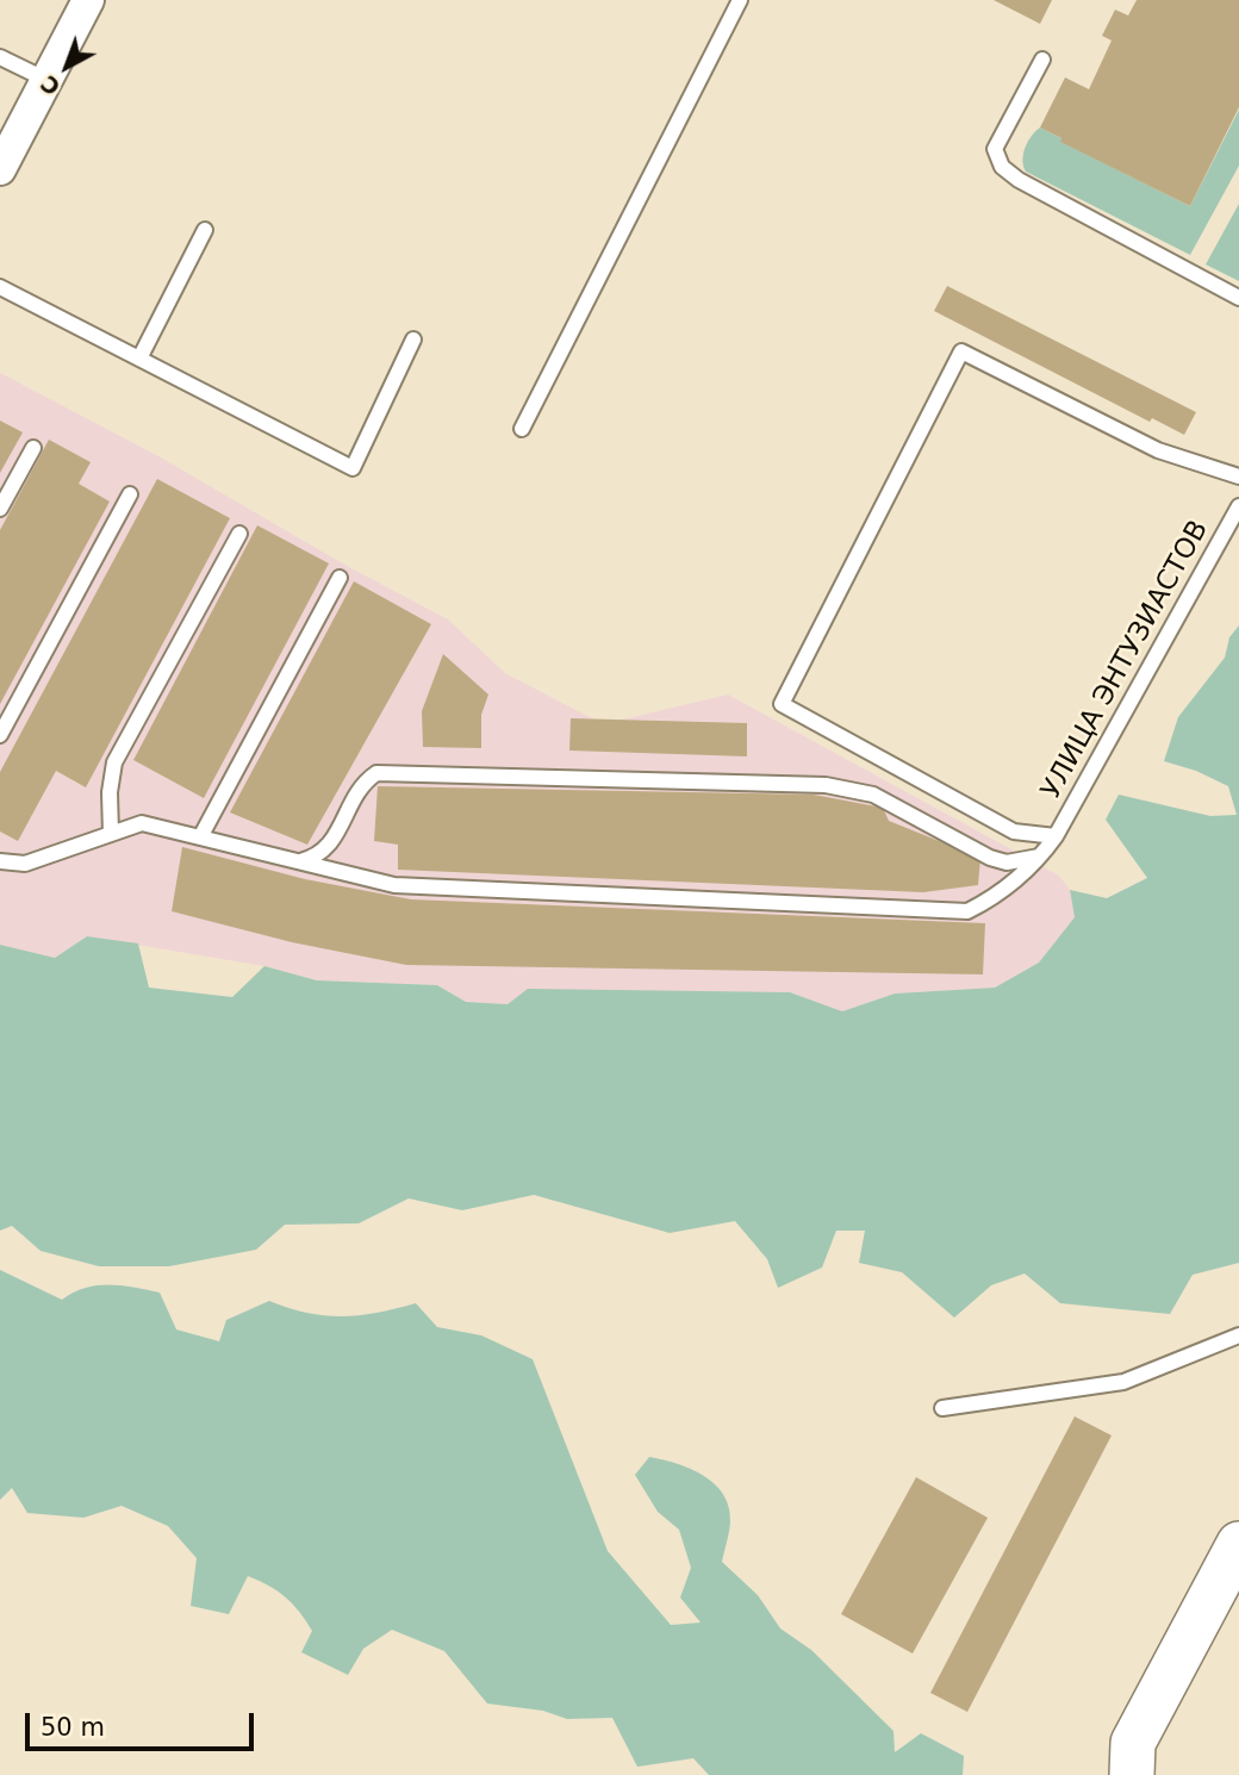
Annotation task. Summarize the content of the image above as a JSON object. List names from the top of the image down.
{
  "streets": {
    "lane": ["УЛИЦА ЭНТУЗИАСТОВ"]
  },
  "scale_bar": "50 m",
  "north": "bottom left"
}
